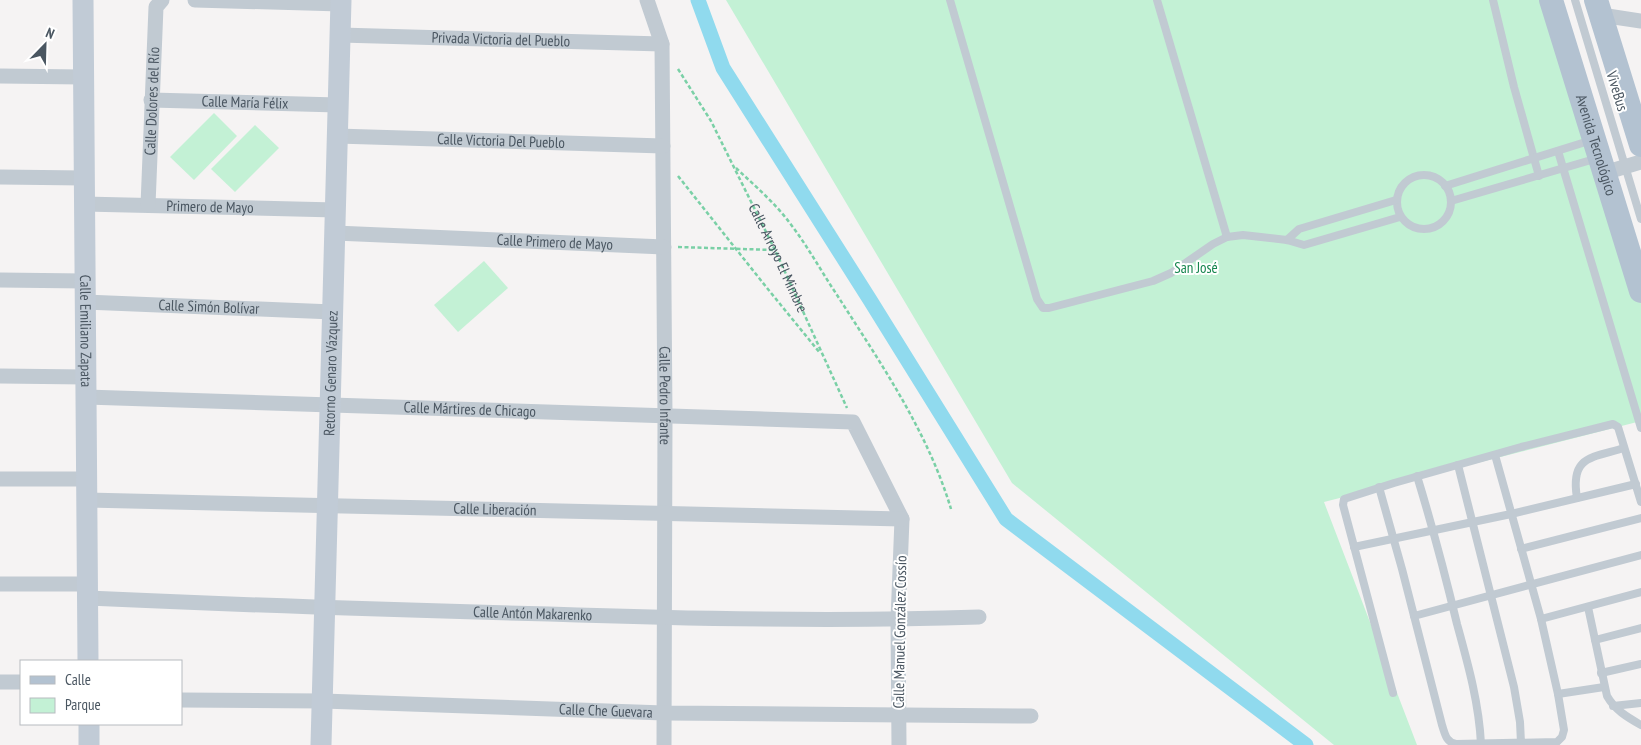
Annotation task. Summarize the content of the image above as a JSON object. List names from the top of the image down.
{
  "streets": {
    "main road": ["Avenida Tecnológico"],
    "street": [
      "Privada Victoria del Pueblo",
      "Calle Dolores del Río",
      "Calle María Félix",
      "Calle Victoria Del Pueblo",
      "Primero de Mayo",
      "Calle Primero de Mayo",
      "Calle Simón Bolívar",
      "Calle Emiliano Zapata",
      "Retorno Genaro Vázquez",
      "Calle Pedro Infante",
      "Calle Mártires de Chicago",
      "Calle Liberación",
      "Calle Antón Makarenko",
      "Calle Manuel González Cossío",
      "Calle Che Guevara"
    ],
    "lane": ["ViveBus"],
    "path": ["Calle Arroyo El Mimbre"]
  },
  "crossings": [
    ["Privada Victoria del Pueblo", "Retorno Genaro Vázquez"],
    ["Privada Victoria del Pueblo", "Calle Pedro Infante"],
    ["ViveBus", "Avenida Tecnológico"],
    ["Calle Dolores del Río", "Calle María Félix"],
    ["Calle Dolores del Río", "Primero de Mayo"],
    ["Calle María Félix", "Retorno Genaro Vázquez"],
    ["Calle Victoria Del Pueblo", "Retorno Genaro Vázquez"],
    ["Calle Victoria Del Pueblo", "Calle Pedro Infante"],
    ["Primero de Mayo", "Calle Emiliano Zapata"],
    ["Primero de Mayo", "Retorno Genaro Vázquez"],
    ["Calle Primero de Mayo", "Retorno Genaro Vázquez"],
    ["Calle Primero de Mayo", "Calle Pedro Infante"],
    ["Calle Arroyo El Mimbre", "Calle Mártires de Chicago"],
    ["Calle Simón Bolívar", "Calle Emiliano Zapata"],
    ["Calle Simón Bolívar", "Retorno Genaro Vázquez"],
    ["Calle Emiliano Zapata", "Calle Mártires de Chicago"],
    ["Calle Emiliano Zapata", "Calle Liberación"],
    ["Calle Emiliano Zapata", "Calle Antón Makarenko"],
    ["Retorno Genaro Vázquez", "Calle Mártires de Chicago"],
    ["Retorno Genaro Vázquez", "Calle Liberación"],
    ["Retorno Genaro Vázquez", "Calle Antón Makarenko"],
    ["Retorno Genaro Vázquez", "Calle Che Guevara"],
    ["Calle Pedro Infante", "Calle Mártires de Chicago"],
    ["Calle Pedro Infante", "Calle Liberación"],
    ["Calle Pedro Infante", "Calle Antón Makarenko"],
    ["Calle Pedro Infante", "Calle Che Guevara"],
    ["Calle Liberación", "Calle Manuel González Cossío"],
    ["Calle Antón Makarenko", "Calle Manuel González Cossío"],
    ["Calle Manuel González Cossío", "Calle Che Guevara"]
  ],
  "parks": ["San José"],
  "legend": ["Calle", "Parque"],
  "north": "top right"
}
